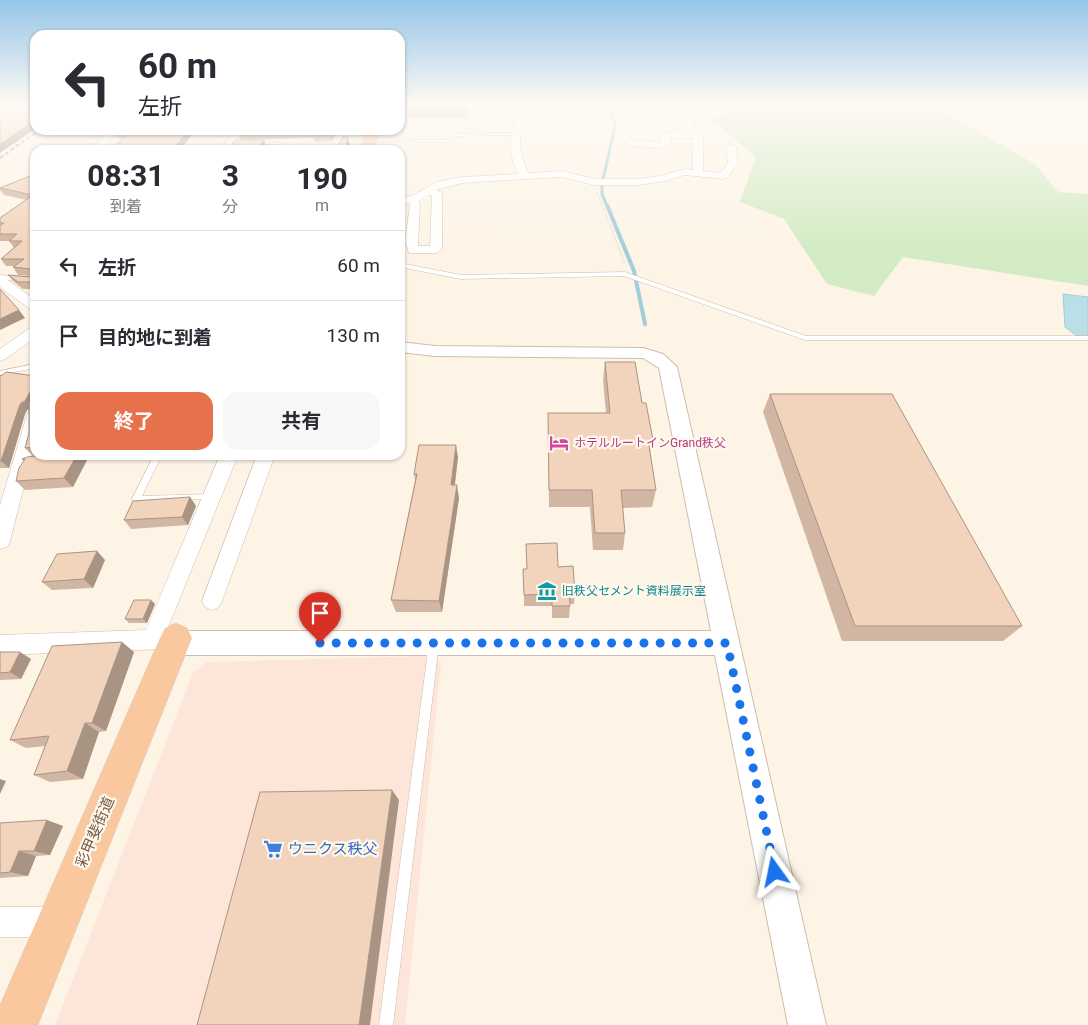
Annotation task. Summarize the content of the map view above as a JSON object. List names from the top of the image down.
{
  "streets": {
    "highway": ["彩甲斐街道"]
  },
  "places": {
    "hotel": ["ホテルルートインGrand秩父"],
    "museum": ["旧秩父セメント資料展示室"],
    "supermarket": ["ウニクス秩父"]
  },
  "page": {
    "turn": ["60 m", "左折"],
    "eta": [
      "08:31",
      "到着",
      "3",
      "分",
      "190",
      "m"
    ],
    "list": [
      {
        "name": "左折",
        "value": "60 m"
      },
      {
        "name": "目的地に到着",
        "value": "130 m"
      }
    ],
    "buttons": ["終了", "共有"]
  }
}
